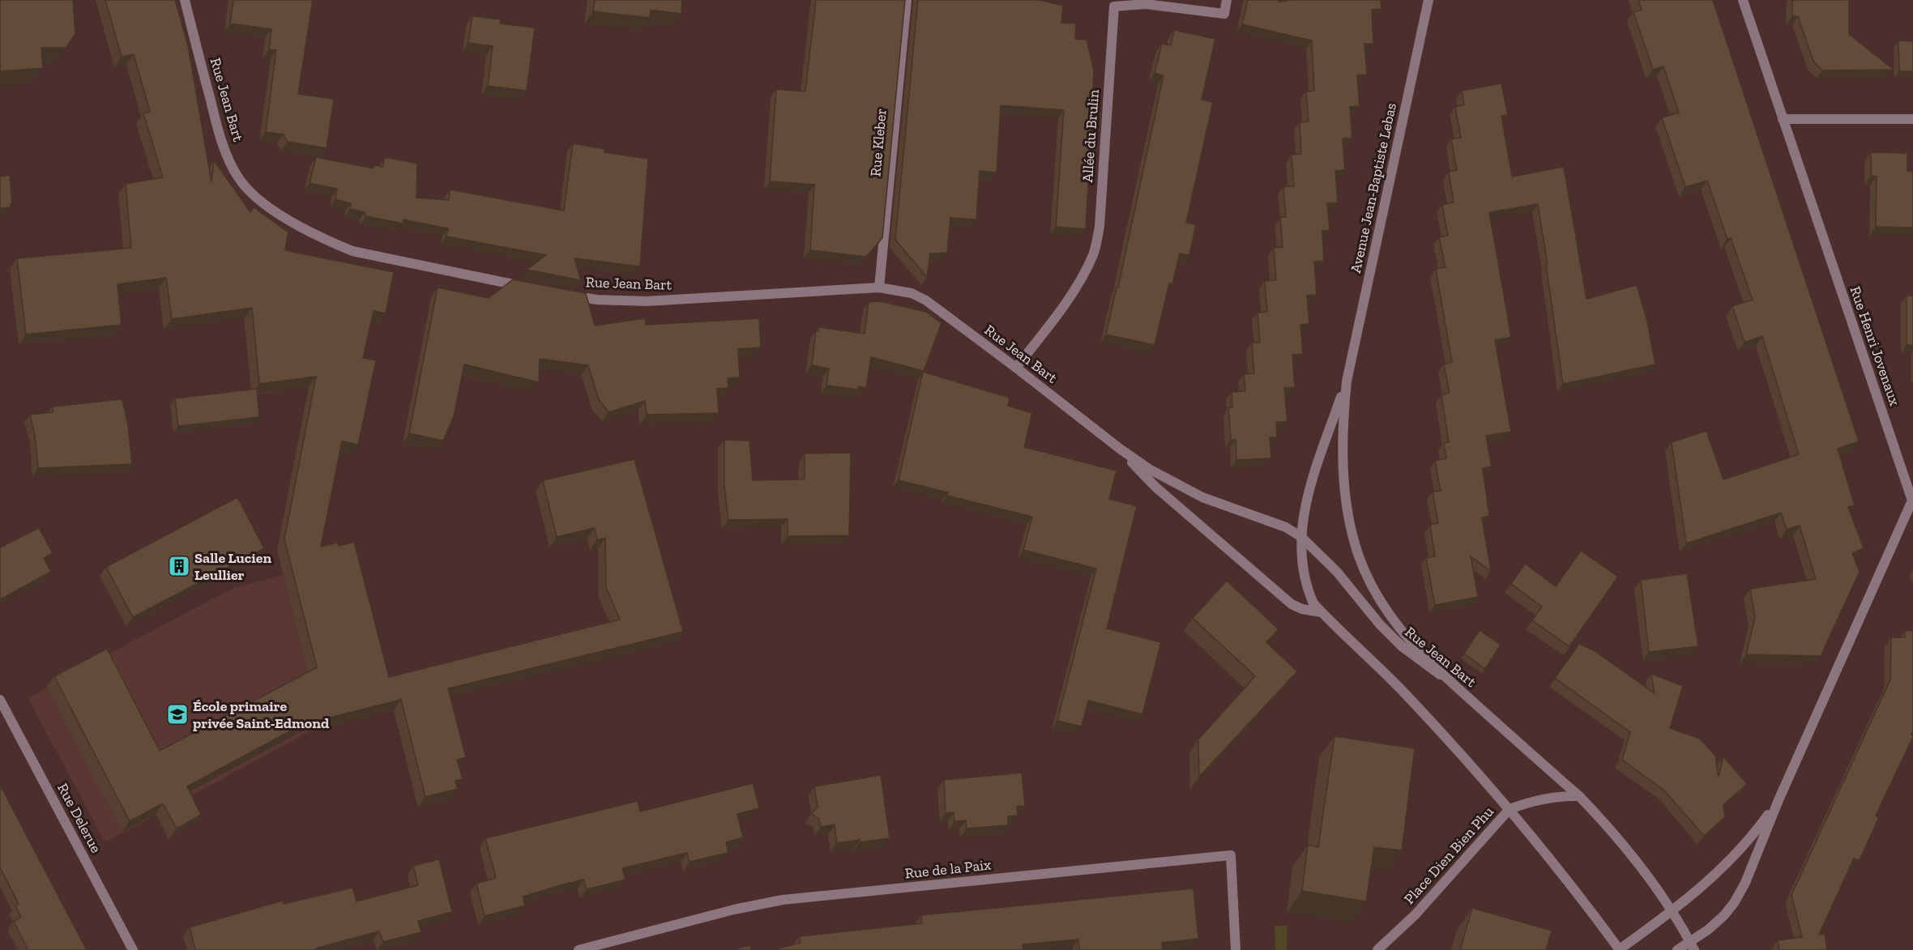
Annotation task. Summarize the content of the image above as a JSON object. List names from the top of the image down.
{
  "streets": {
    "street": [
      "Rue Jean Bart",
      "Allée du Brulin",
      "Rue Kleber",
      "Avenue Jean-Baptiste Lebas",
      "Rue Henri Jovenaux",
      "Rue Delerue",
      "Place Dien Bien Phu",
      "Rue de la Paix"
    ]
  },
  "crossings": [
    ["Rue Jean Bart", "Allée du Brulin"],
    ["Rue Jean Bart", "Rue Kleber"],
    ["Rue Jean Bart", "Avenue Jean-Baptiste Lebas"],
    ["Rue Jean Bart", "Rue Henri Jovenaux"],
    ["Rue Jean Bart", "Place Dien Bien Phu"]
  ],
  "places": {
    "building": ["Salle Lucien Leullier"],
    "school or university": ["École primaire privée Saint-Edmond"]
  }
}
